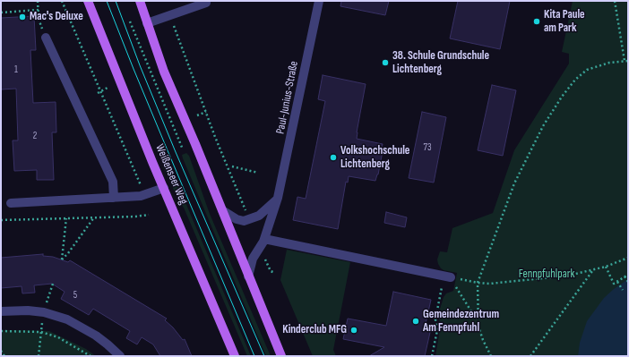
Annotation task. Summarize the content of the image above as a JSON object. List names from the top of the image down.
{
  "streets": {
    "main road": ["Weißenseer Weg"],
    "street": ["Paul-Junius-Straße"]
  },
  "parks": ["Fennpfuhlpark"],
  "places": [
    "Mac's Deluxe",
    "Kita Paule am Park",
    "38. Schule Grundschule Lichtenberg",
    "Volkshochschule Lichtenberg",
    "Gemeindezentrum Am Fennpfuhl",
    "Kinderclub MFG"
  ],
  "house_numbers": [
    "1",
    "2",
    "73",
    "5"
  ]
}
